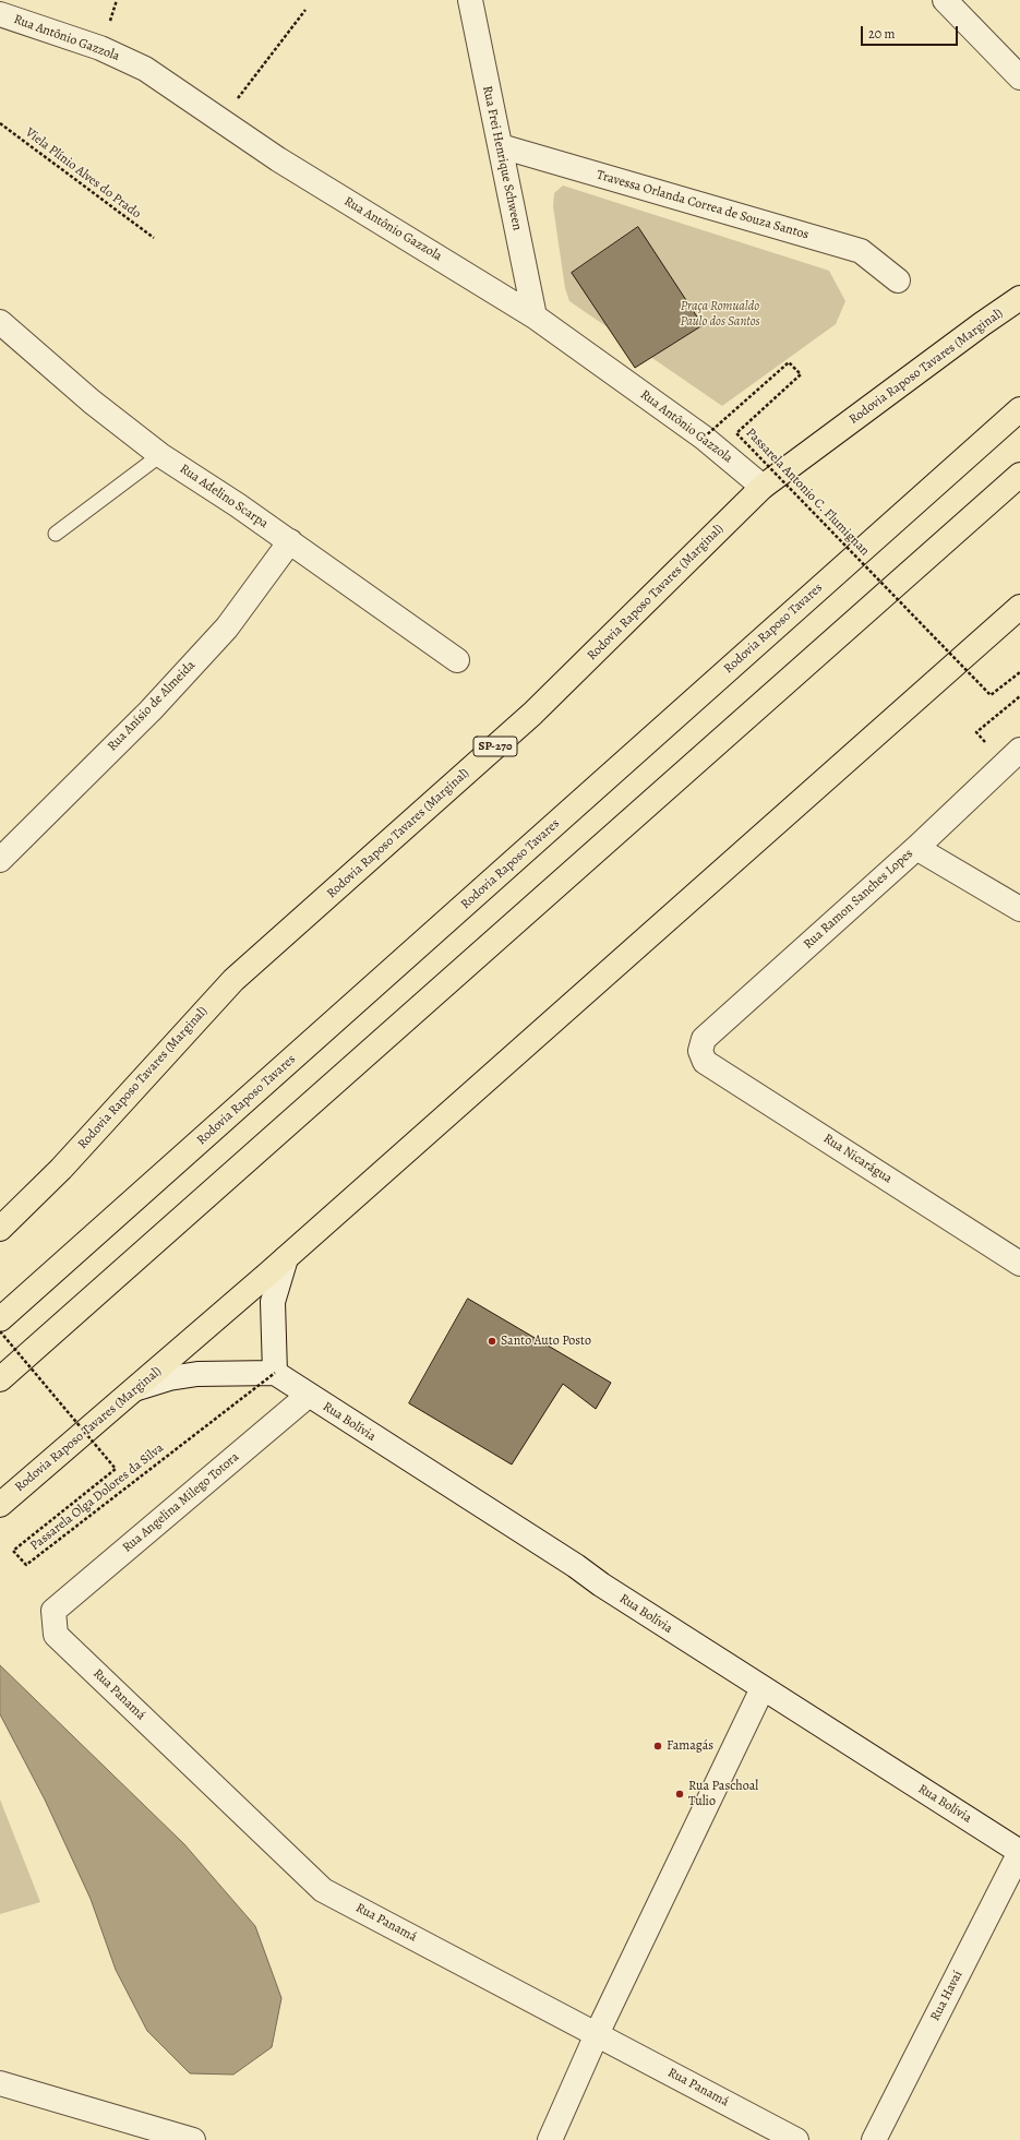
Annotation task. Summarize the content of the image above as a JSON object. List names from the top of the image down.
{
  "streets": {
    "highway": ["Rodovia Raposo Tavares (Marginal)", "Rodovia Raposo Tavares", "SP-270"],
    "street": [
      "Rua Antônio Gazzola",
      "Rua Frei Henrique Schween",
      "Travessa Orlanda Correa de Souza Santos",
      "Rua Adelino Scarpa",
      "Rua Anísio de Almeida",
      "Rua Ramon Sanches Lopes",
      "Rua Nicarágua",
      "Rua Bolívia",
      "Rua Angelina Milego Totora",
      "Rua Panamá",
      "Rua Havaí"
    ],
    "path": ["Viela Plínio Alves do Prado", "Passarela Antonio C. Flumignan", "Passarela Olga Dolores da Silva"]
  },
  "crossings": [
    ["Rua Antônio Gazzola", "Rua Frei Henrique Schween"],
    ["Rua Antônio Gazzola", "Rodovia Raposo Tavares (Marginal)"],
    ["Rua Antônio Gazzola", "Passarela Antonio C. Flumignan"],
    ["Rua Frei Henrique Schween", "Travessa Orlanda Correa de Souza Santos"],
    ["Rua Adelino Scarpa", "Rua Anísio de Almeida"],
    ["Rua Ramon Sanches Lopes", "Rua Nicarágua"],
    ["Rua Bolívia", "Passarela Olga Dolores da Silva"],
    ["Rua Bolívia", "Rua Angelina Milego Totora"],
    ["Rua Bolívia", "Rua Havaí"],
    ["Rua Angelina Milego Totora", "Rua Panamá"]
  ],
  "parks": ["Praça Romualdo Paulo dos Santos"],
  "places": ["Santo Auto Posto", "Famagás", "Rua Paschoal Tulio"],
  "scale_bar": "20 m"
}
